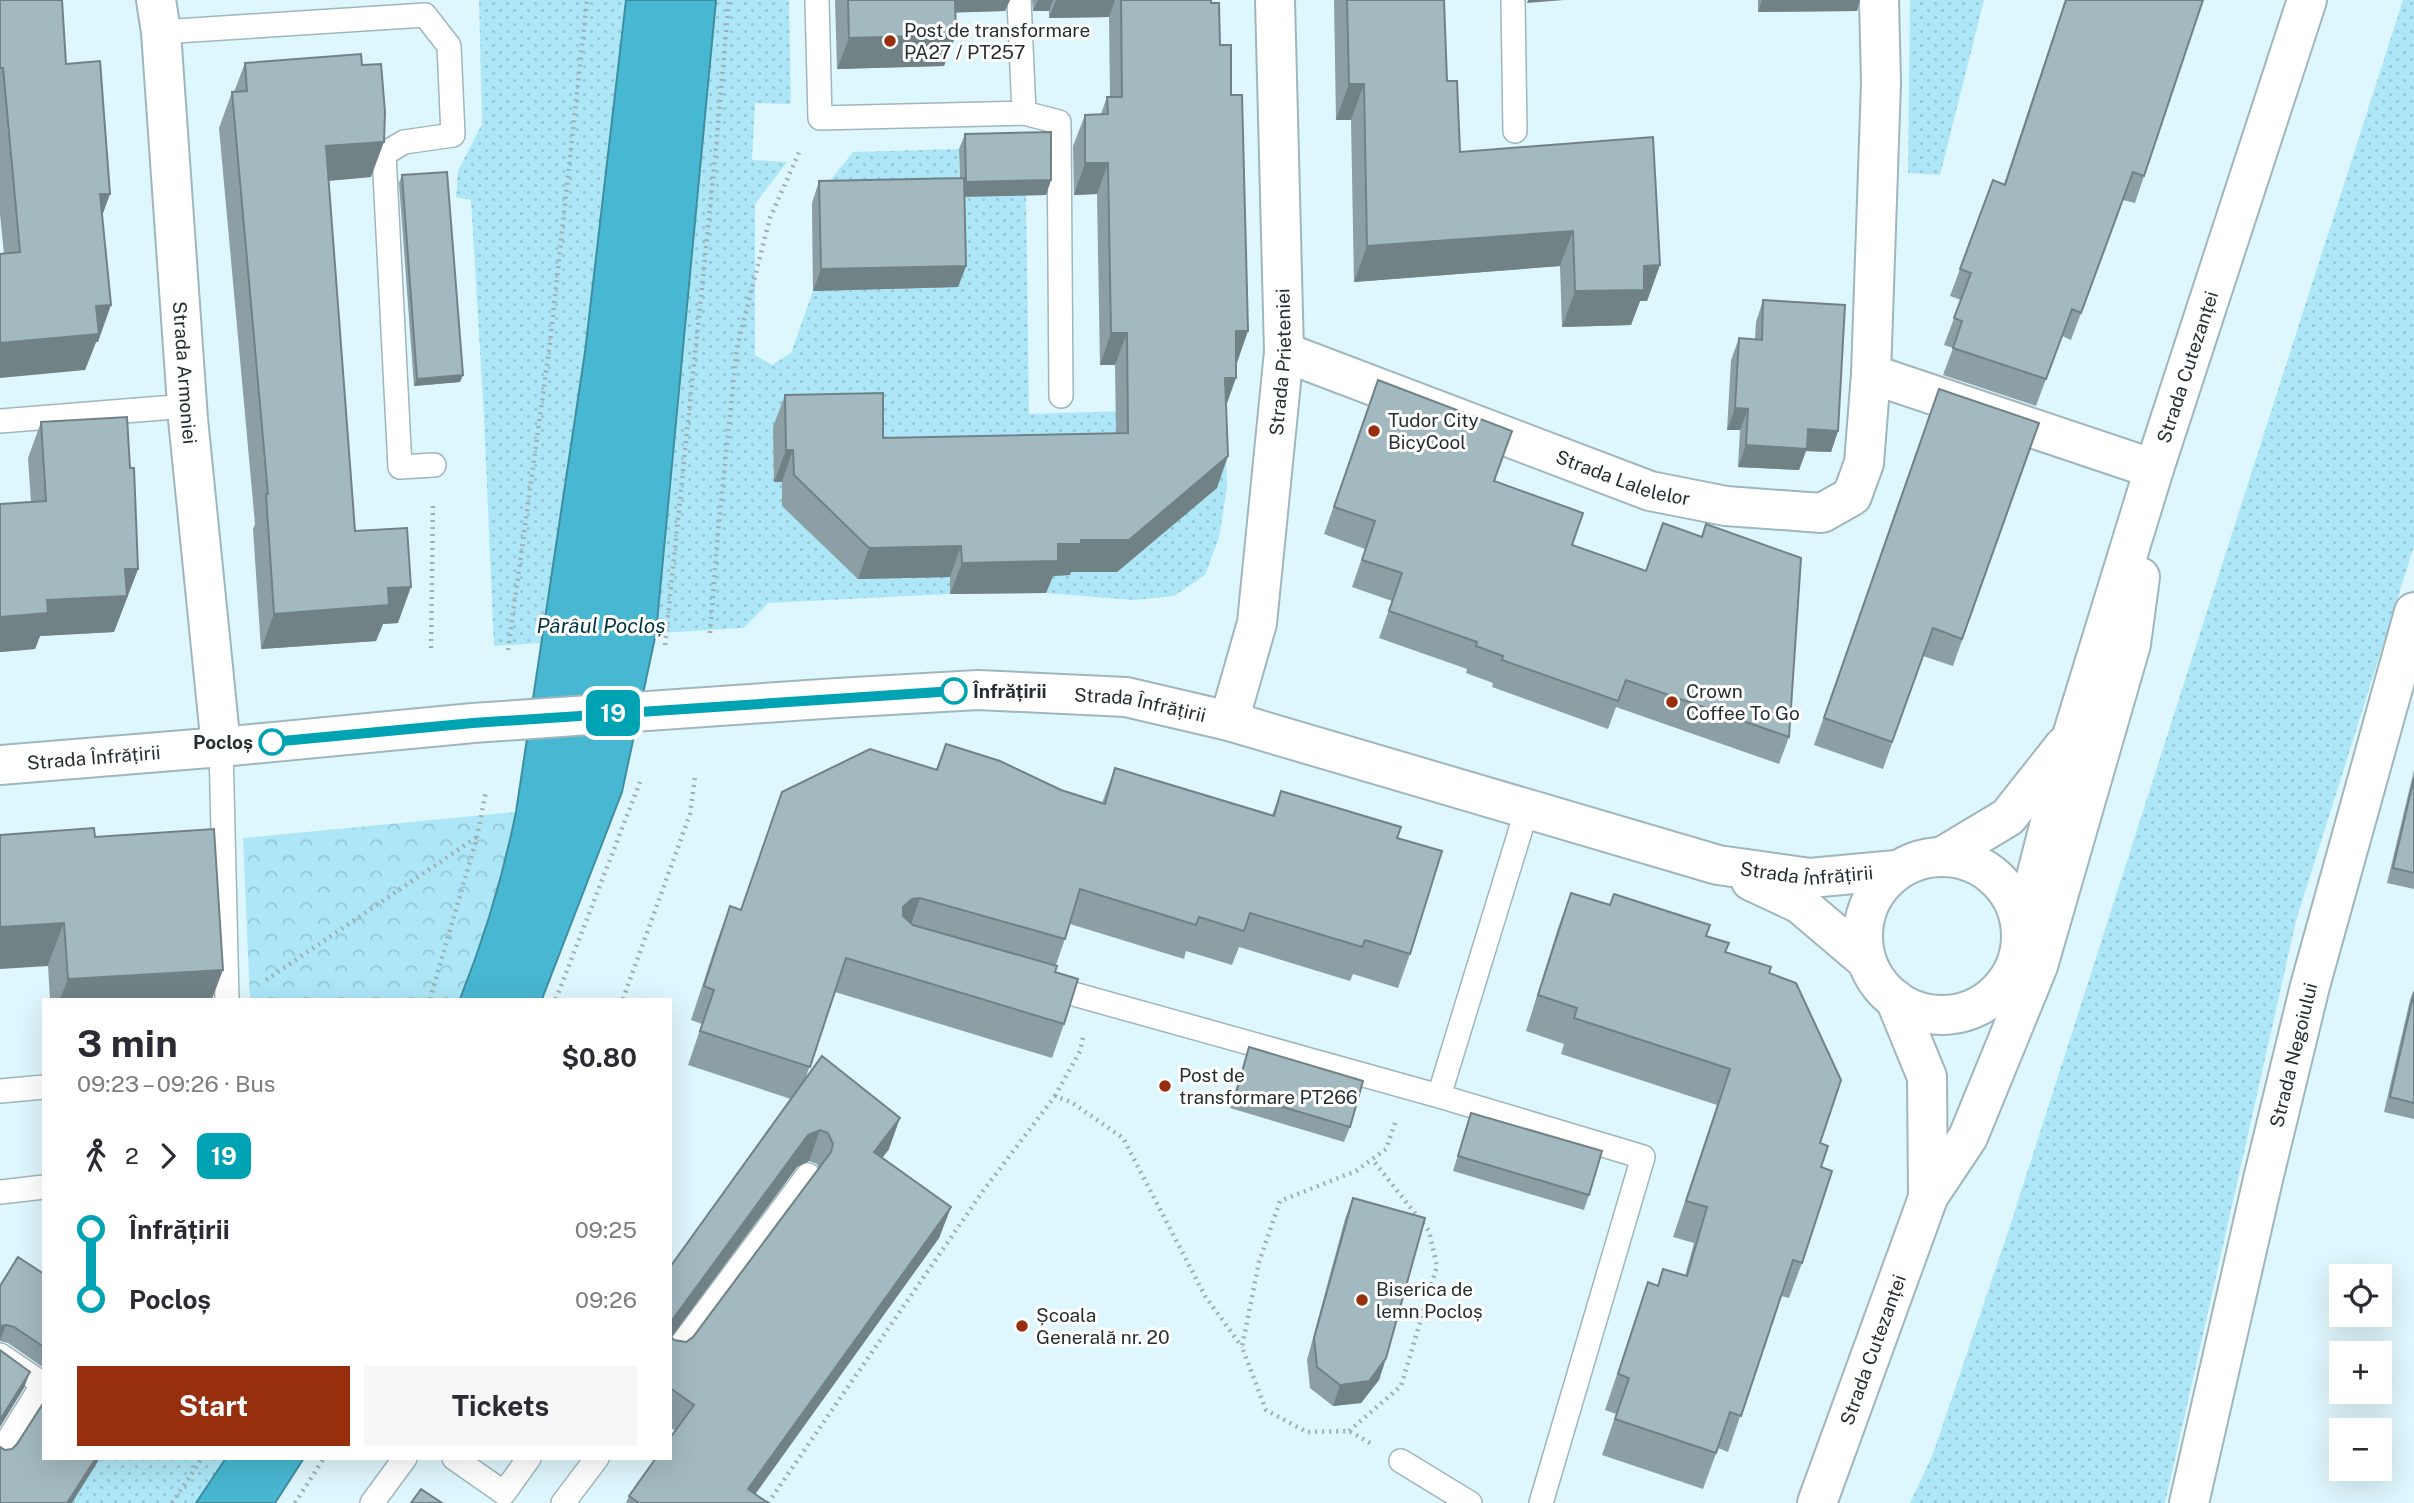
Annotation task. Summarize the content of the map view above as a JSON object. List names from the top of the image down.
{
  "streets": {
    "street": [
      "Strada Prieteniei",
      "Strada Cutezanței",
      "Strada Armoniei",
      "Strada Lalelelor",
      "Strada Înfrățirii",
      "Strada Negoiului"
    ]
  },
  "crossings": [
    ["Strada Prieteniei", "Strada Lalelelor"],
    ["Strada Prieteniei", "Strada Înfrățirii"],
    ["Strada Cutezanței", "Strada Înfrățirii"],
    ["Strada Armoniei", "Strada Înfrățirii"]
  ],
  "water": ["Pârâul Pocloș"],
  "places": [
    "Post de transformare PA27 / PT257",
    "Tudor City BicyCool",
    "Înfrățirii",
    "Crown Coffee To Go",
    "Pocloș",
    "Post de transformare PT266",
    "Biserica de lemn Pocloș",
    "Școala Generală nr. 20"
  ],
  "lines": ["bus line 19"],
  "page": {
    "on_map": "19",
    "heading": ["3 min", "09:23 – 09:26 · Bus", "$0.80"],
    "legs": ["2", "19"],
    "list": [
      {
        "name": "Înfrățirii",
        "value": "09:25"
      },
      {
        "name": "Pocloș",
        "value": "09:26"
      }
    ],
    "map_buttons": ["+", "−"],
    "buttons": ["Start", "Tickets"]
  }
}
